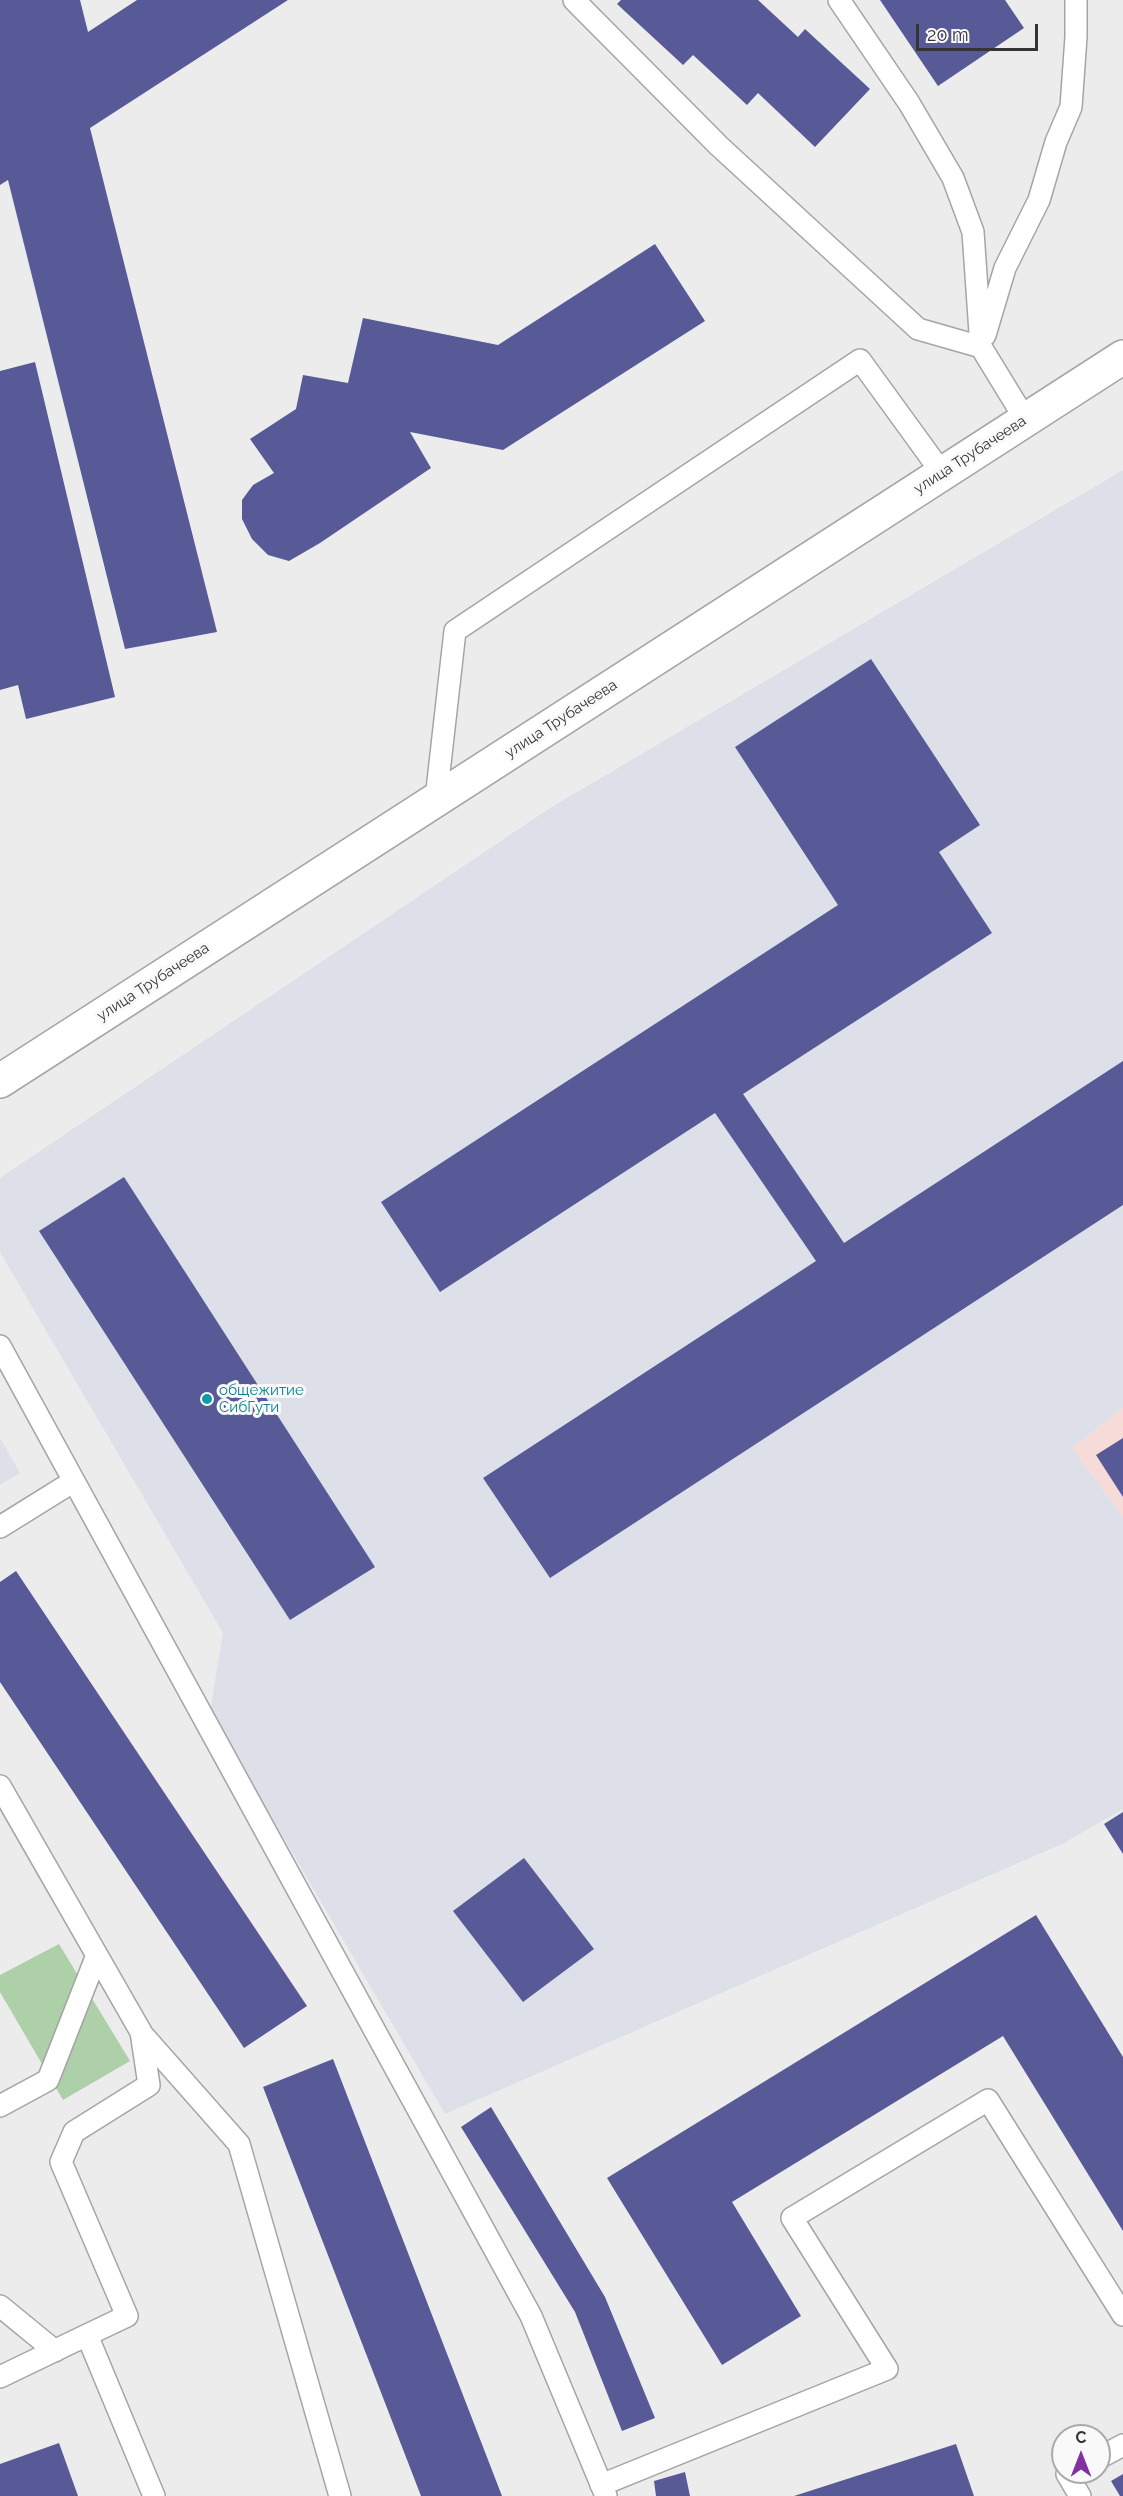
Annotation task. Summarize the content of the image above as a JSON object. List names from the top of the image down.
{
  "streets": {
    "main road": ["улица Трубачеева"]
  },
  "places": ["общежитие СибГути"],
  "scale_bar": "20 m",
  "north": "top"
}
